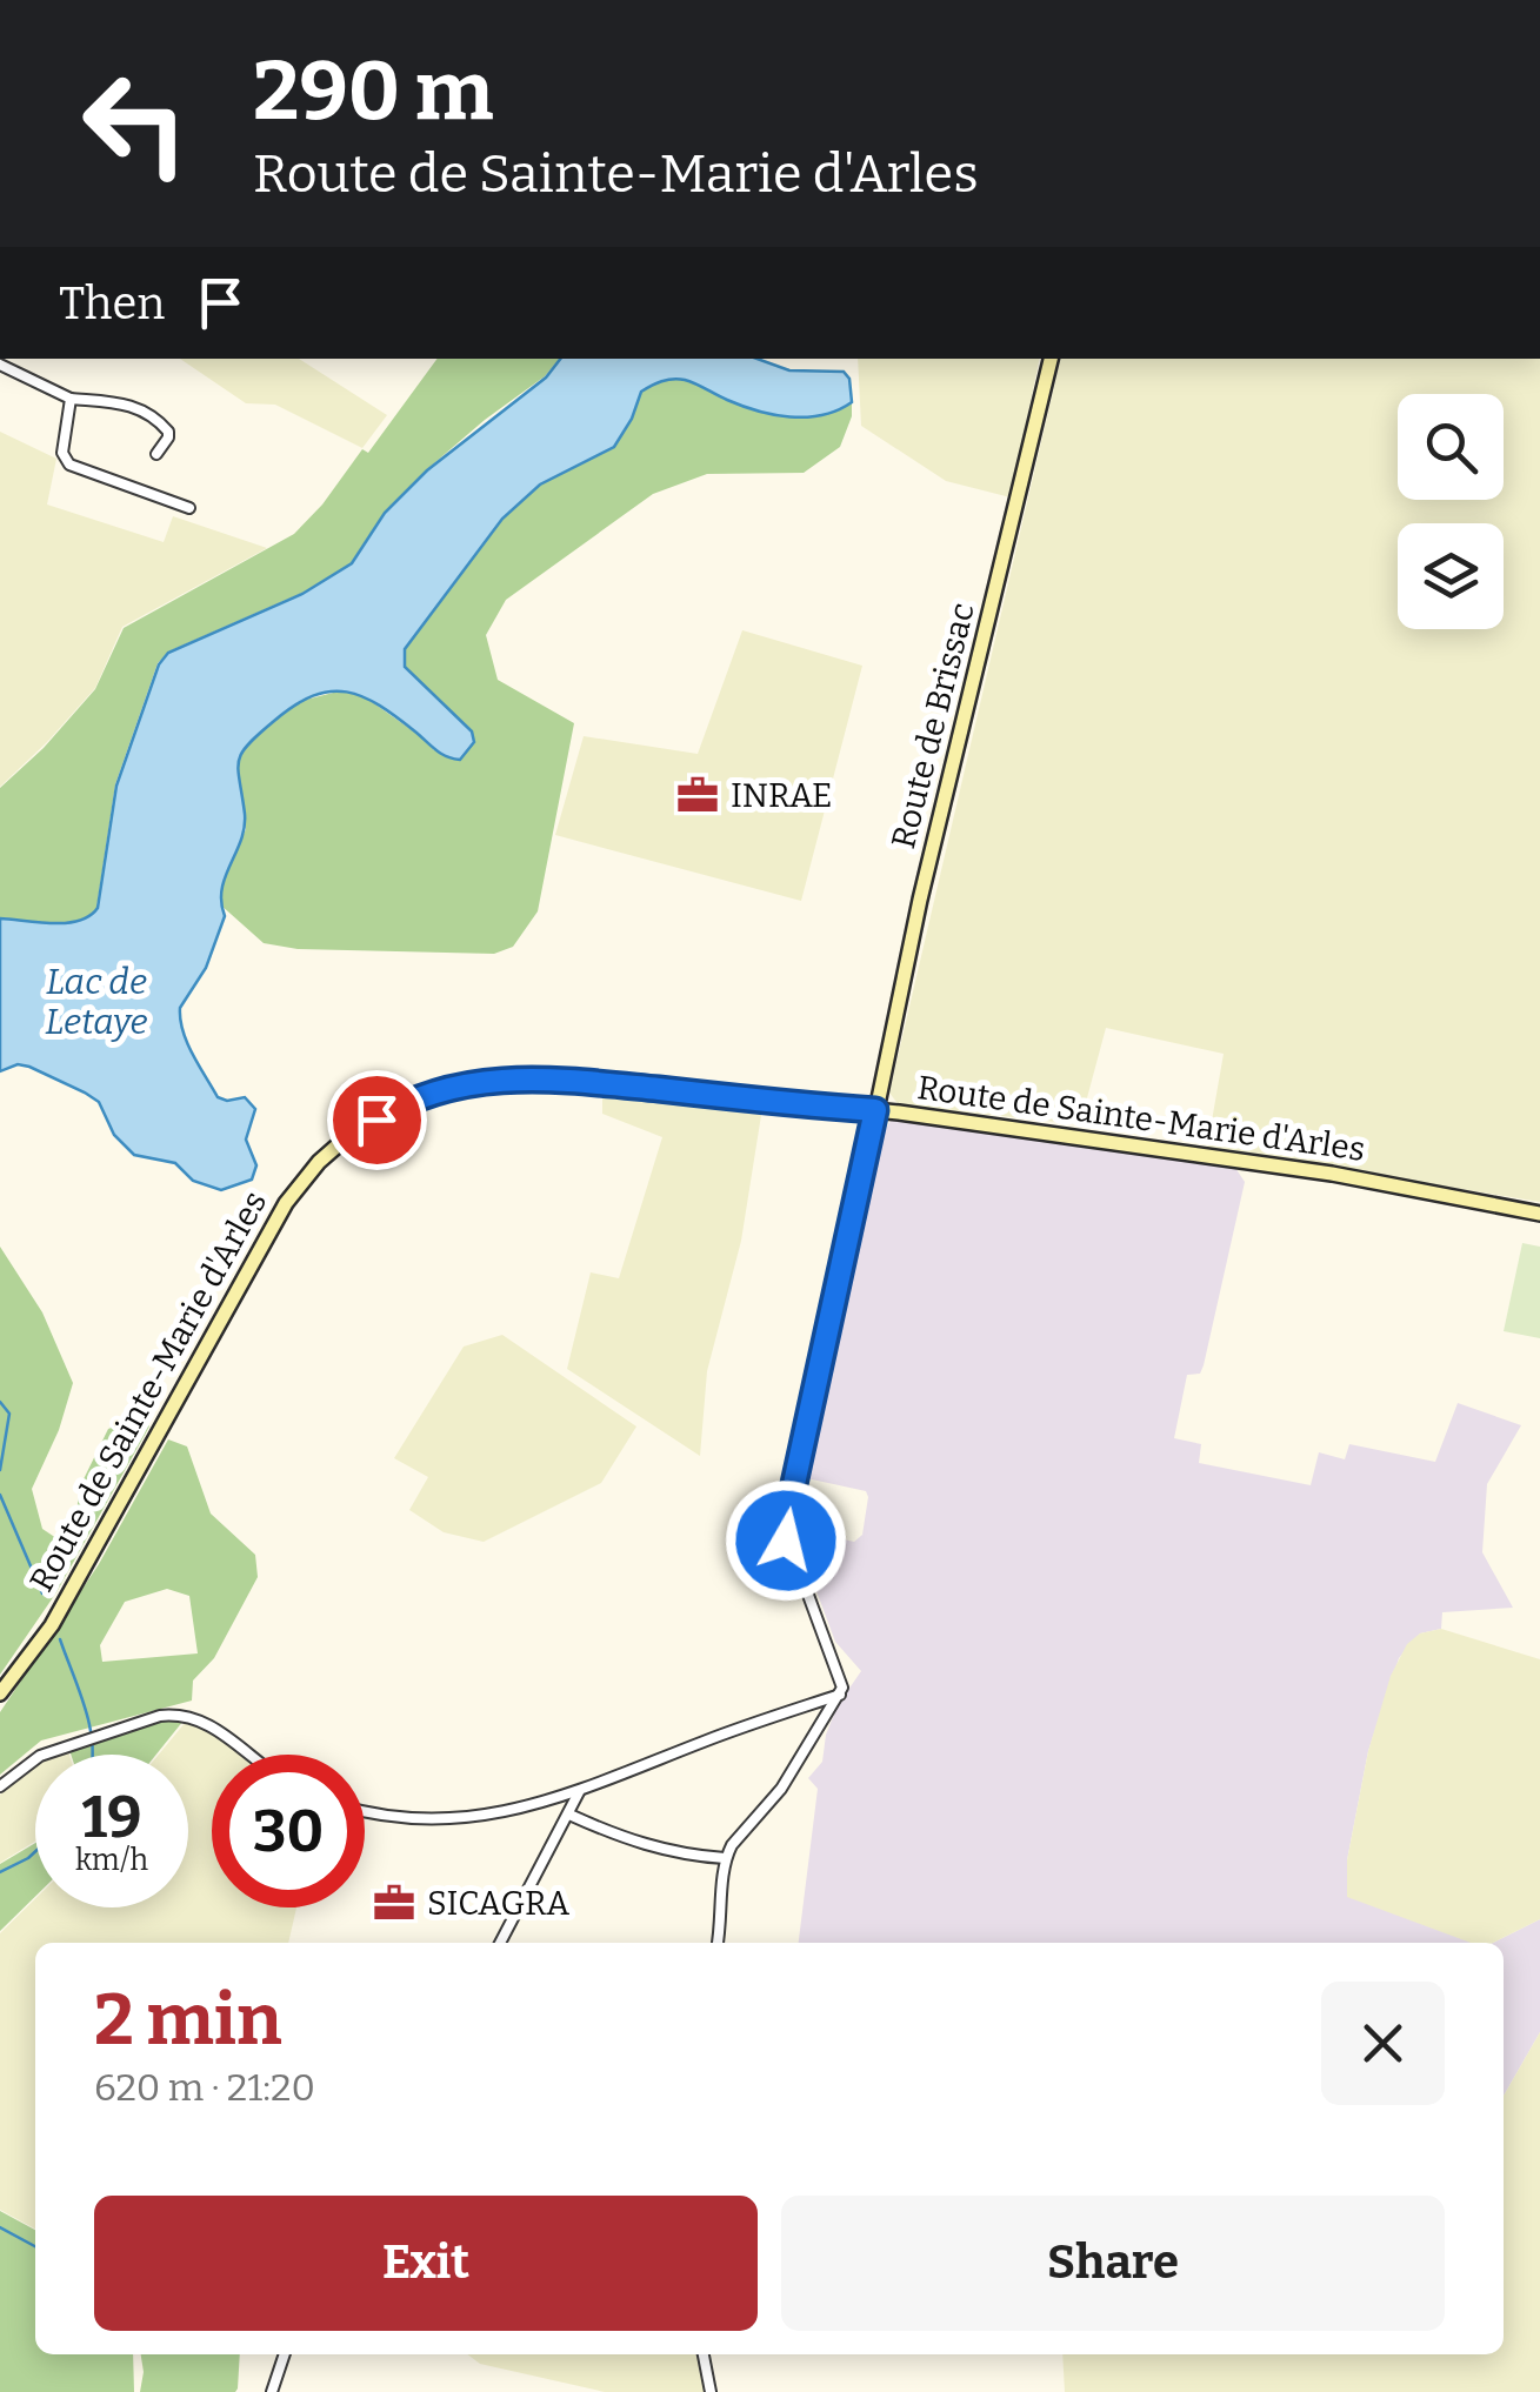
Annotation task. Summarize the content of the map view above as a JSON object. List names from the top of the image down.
{
  "streets": {
    "main road": ["Route de Brissac", "Route de Sainte-Marie d'Arles"]
  },
  "crossings": [
    ["Route de Brissac", "Route de Sainte-Marie d'Arles"]
  ],
  "water": ["Lac de Letaye"],
  "places": {
    "office": ["INRAE", "SICAGRA"]
  },
  "page": {
    "turn": ["290 m", "Route de Sainte-Marie d'Arles"],
    "then": "Then",
    "speed": "19 km/h",
    "limit": "30",
    "heading": ["2 min", "620 m · 21:20"],
    "buttons": ["Exit", "Share"]
  }
}
